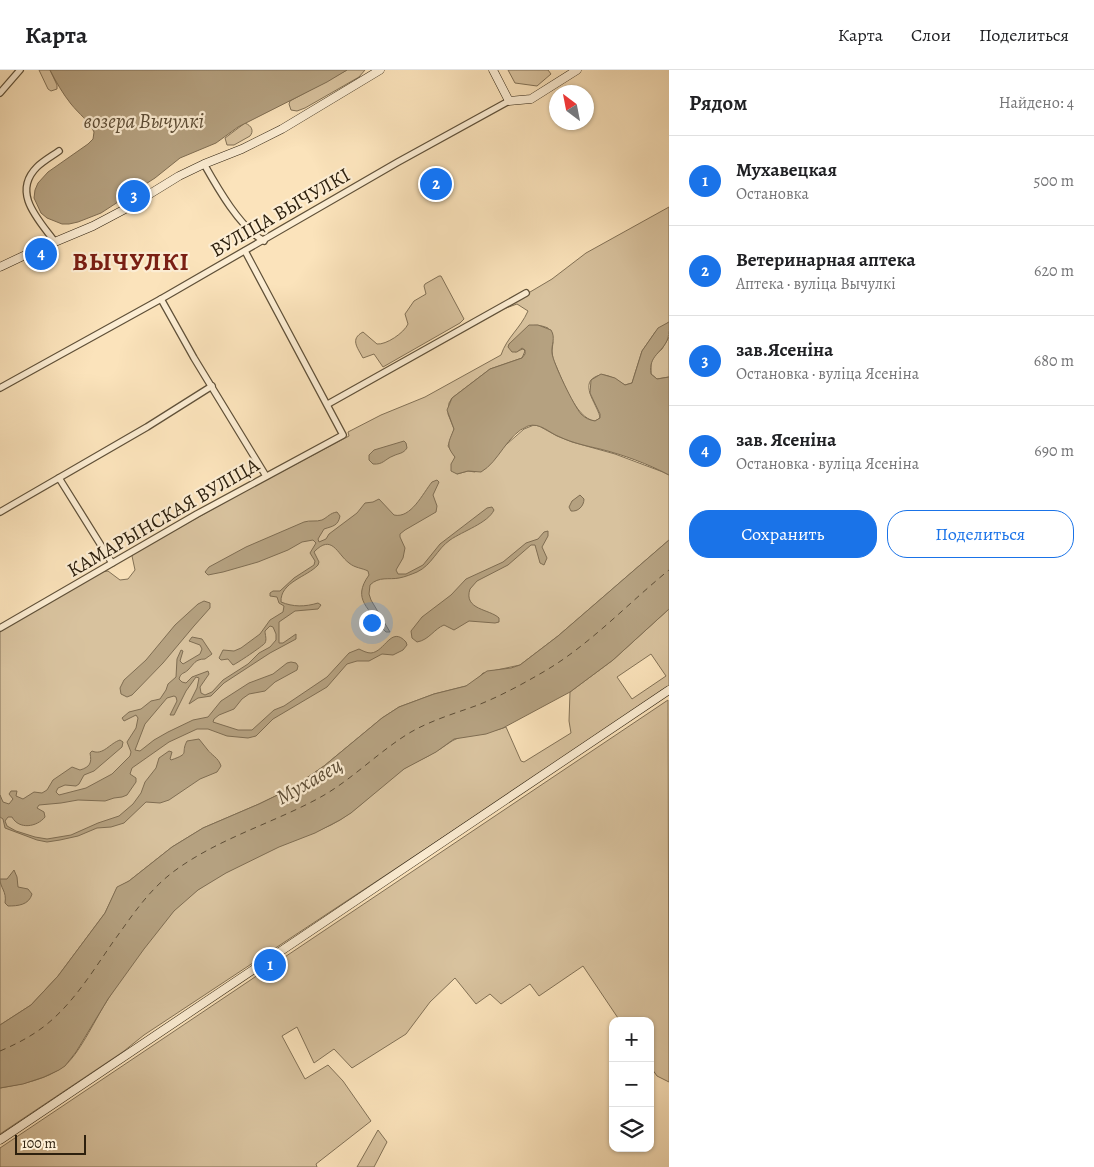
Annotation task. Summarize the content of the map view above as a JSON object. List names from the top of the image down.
{
  "streets": {
    "street": ["ВУЛІЦА ВЫЧУЛКІ", "КАМАРЫНСКАЯ ВУЛІЦА"]
  },
  "districts": ["ВЫЧУЛКІ"],
  "water": ["возера Вычулкі", "Мухавец"],
  "scale_bar": "100 m",
  "north": "top left",
  "page": {
    "header": "Карта",
    "nav": ["Карта", "Слои", "Поделиться"],
    "heading": ["Рядом", "Найдено: 4"],
    "list": [
      {
        "mark": "1",
        "name": "Мухавецкая",
        "note": "Остановка",
        "value": "500 m"
      },
      {
        "mark": "2",
        "name": "Ветеринарная аптека",
        "note": "Аптека · вуліца Вычулкі",
        "value": "620 m"
      },
      {
        "mark": "3",
        "name": "зав.Ясеніна",
        "note": "Остановка · вуліца Ясеніна",
        "value": "680 m"
      },
      {
        "mark": "4",
        "name": "зав. Ясеніна",
        "note": "Остановка · вуліца Ясеніна",
        "value": "690 m"
      }
    ],
    "pins": [
      "2",
      "3",
      "4",
      "1"
    ],
    "buttons": ["Сохранить", "Поделиться"],
    "map_buttons": ["+", "−"],
    "scale": "100 m"
  }
}
